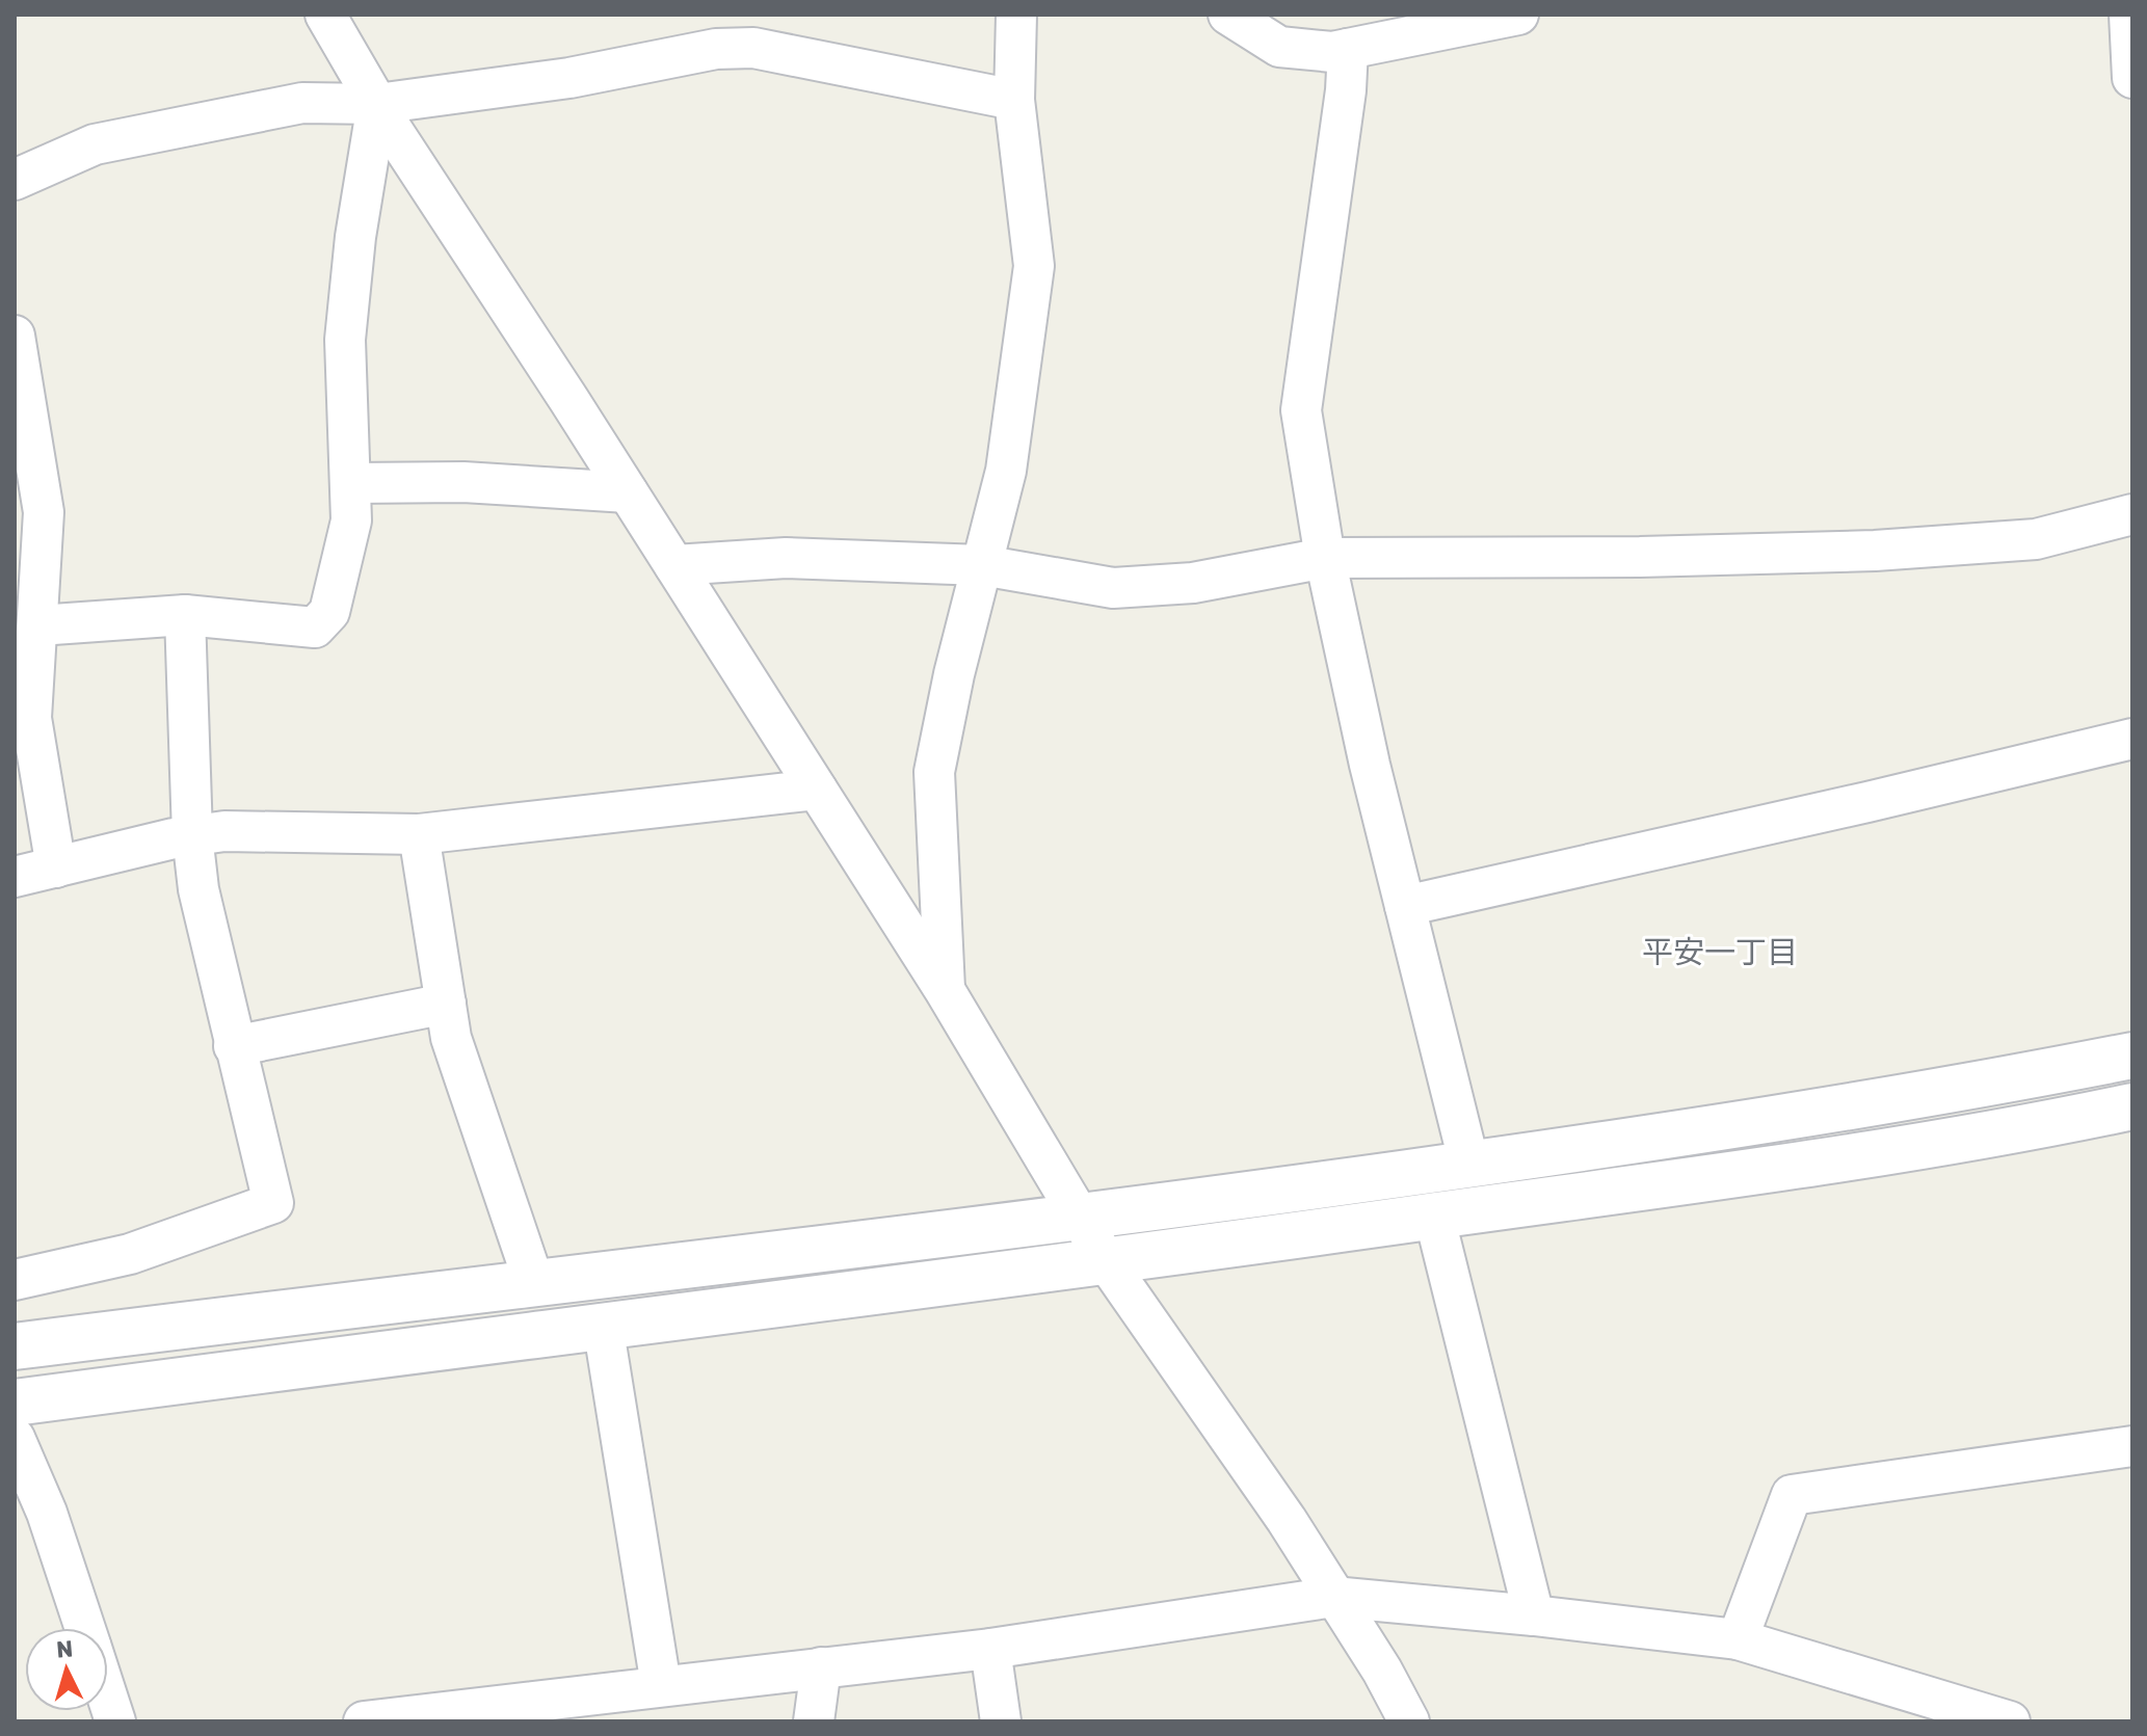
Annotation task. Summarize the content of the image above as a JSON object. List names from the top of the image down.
{
  "districts": ["平安一丁目"],
  "north": "top"
}
